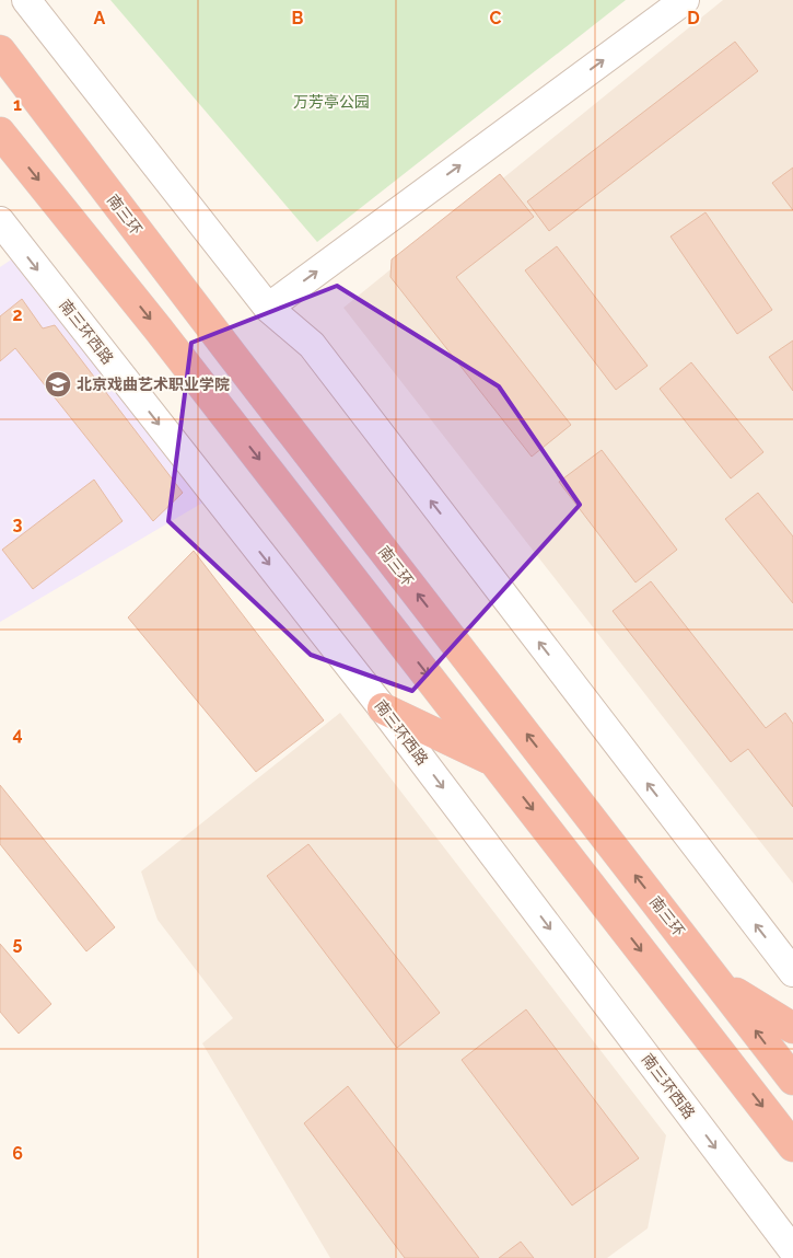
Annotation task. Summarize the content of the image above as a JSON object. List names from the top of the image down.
{
  "streets": {
    "highway": ["南三环"],
    "street": ["南三环西路"]
  },
  "parks": ["万芳亭公园"],
  "places": {
    "school or university": ["北京戏曲艺术职业学院"]
  },
  "grid": {
    "columns": [
      "A",
      "B",
      "C",
      "D"
    ],
    "rows": [
      "1",
      "2",
      "3",
      "4",
      "5",
      "6"
    ]
  }
}
